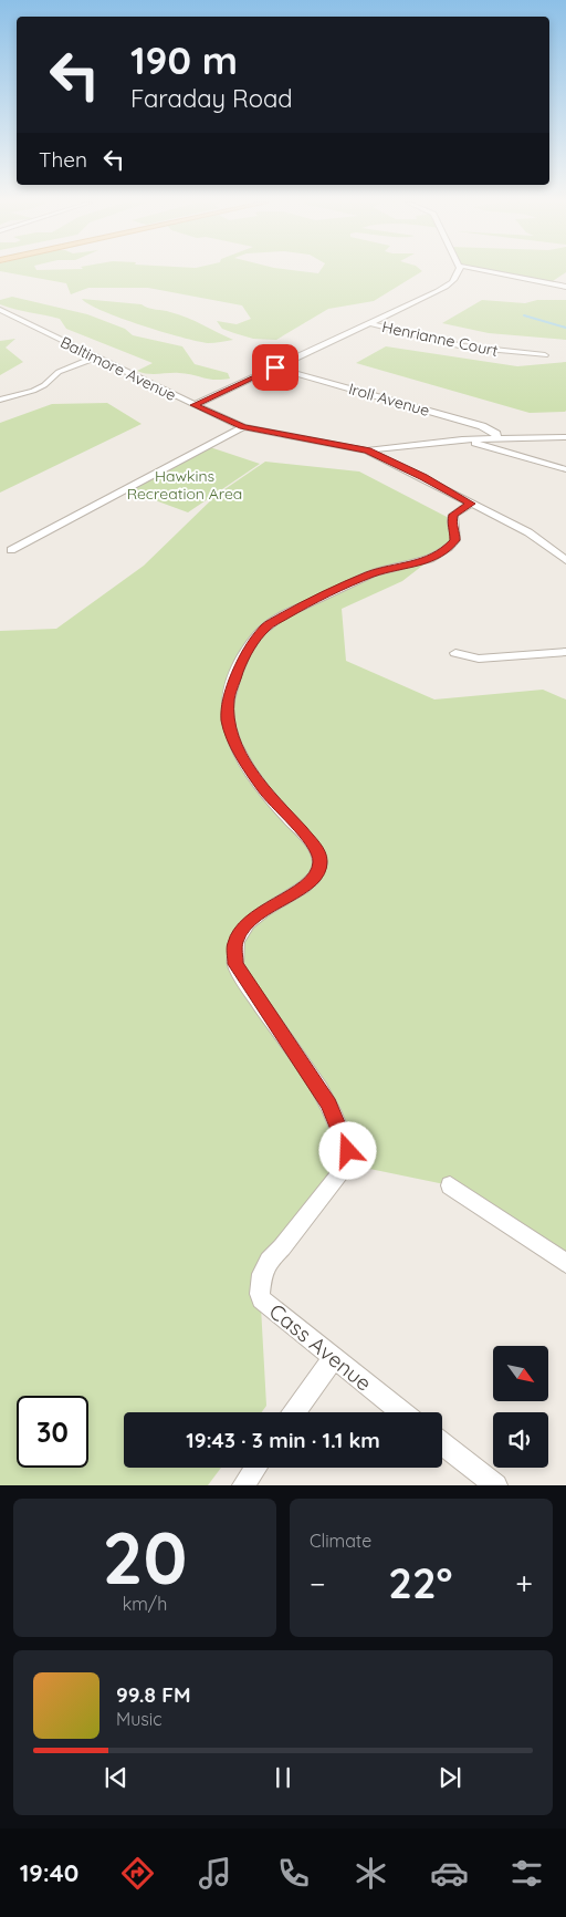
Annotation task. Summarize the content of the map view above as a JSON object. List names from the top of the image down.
{
  "streets": {
    "street": [
      "Henrianne Court",
      "Baltimore Avenue",
      "Iroll Avenue",
      "Cass Avenue"
    ]
  },
  "crossings": [
    ["Baltimore Avenue", "Iroll Avenue"]
  ],
  "parks": ["Hawkins Recreation Area"],
  "north": "bottom right",
  "page": {
    "turn": ["190 m", "Faraday Road"],
    "then": "Then",
    "limit": "30",
    "trip": "19:43 · 3 min · 1.1 km",
    "tile": [
      ["20", "km/h"],
      "Climate"
    ],
    "heat": ["−", "22°", "+"],
    "song": ["99.8 FM", "Music"],
    "tabs": "19:40"
  }
}
